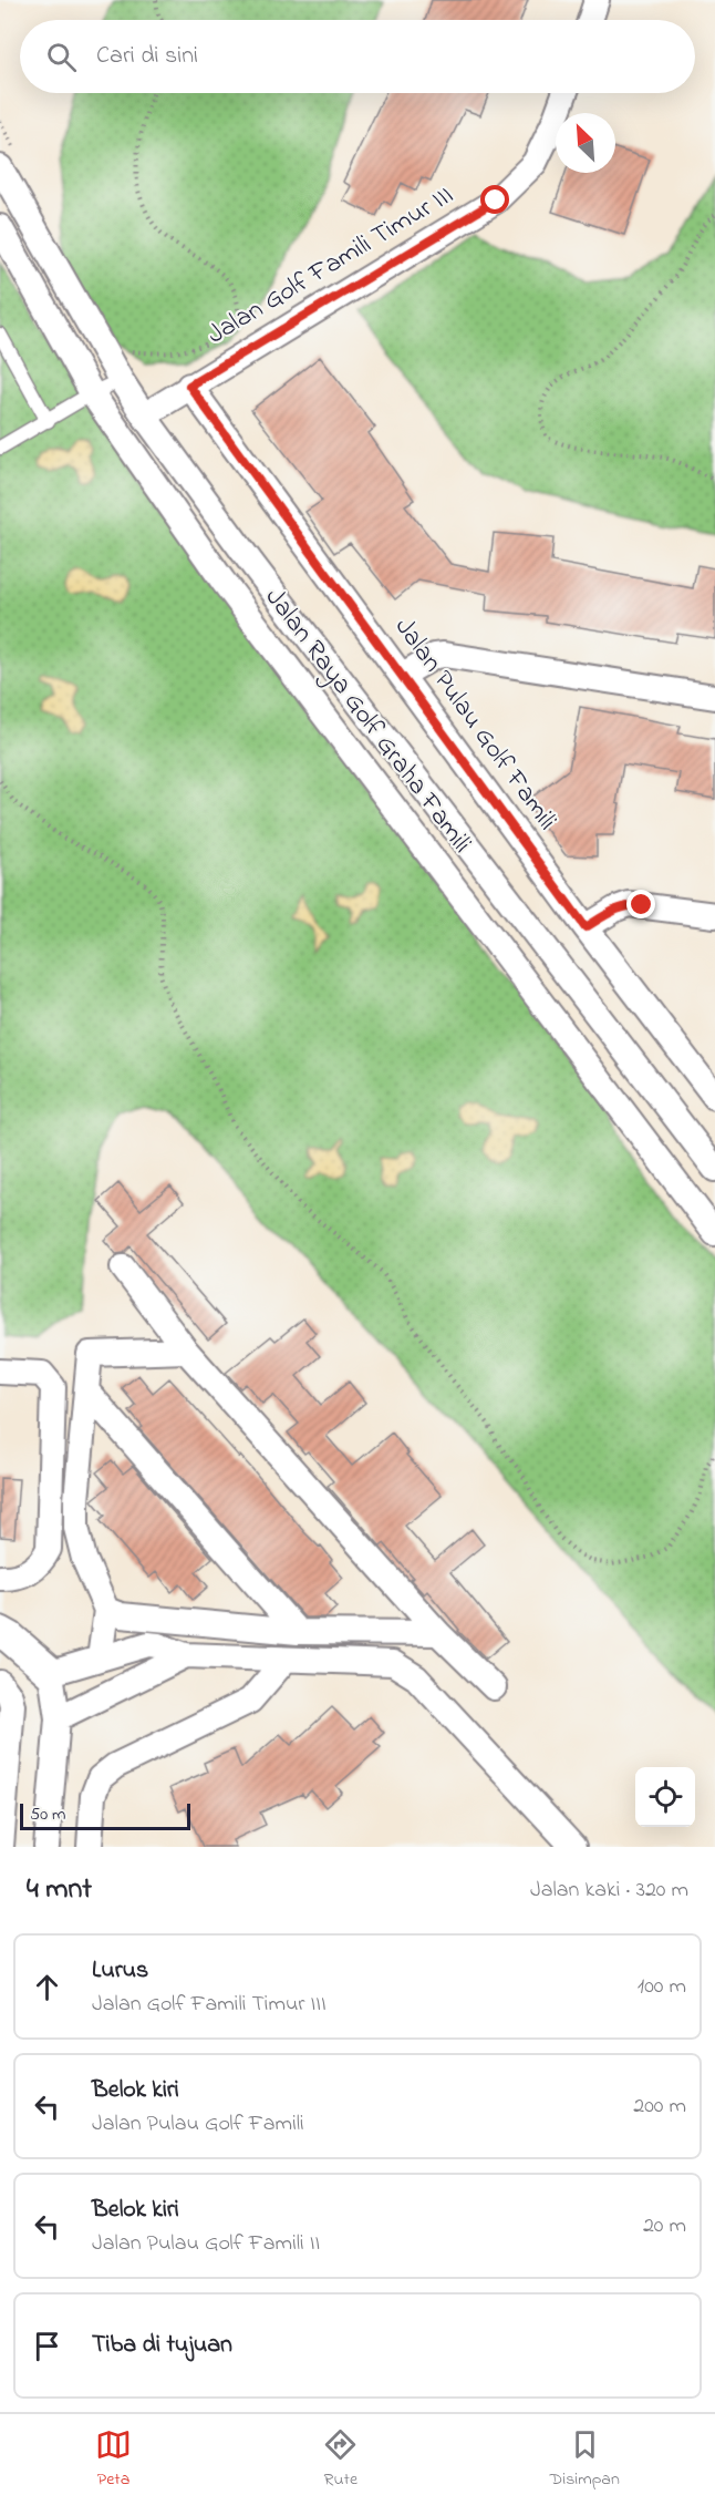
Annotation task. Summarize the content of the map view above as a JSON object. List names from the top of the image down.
{
  "streets": {
    "street": ["Jalan Golf Famili Timur III", "Jalan Raya Golf Graha Famili", "Jalan Pulau Golf Famili"]
  },
  "crossings": [
    ["Jalan Golf Famili Timur III", "Jalan Raya Golf Graha Famili"],
    ["Jalan Golf Famili Timur III", "Jalan Pulau Golf Famili"]
  ],
  "scale_bar": "50 m",
  "north": "top left",
  "page": {
    "search": "Cari di sini",
    "scale": "50 m",
    "heading": ["4 mnt", "Jalan kaki · 320 m"],
    "list": [
      ["Lurus", "Jalan Golf Famili Timur III", "100 m"],
      ["Belok kiri", "Jalan Pulau Golf Famili", "200 m"],
      ["Belok kiri", "Jalan Pulau Golf Famili II", "20 m"],
      "Tiba di tujuan"
    ],
    "nav": ["Peta", "Rute", "Disimpan"]
  }
}
